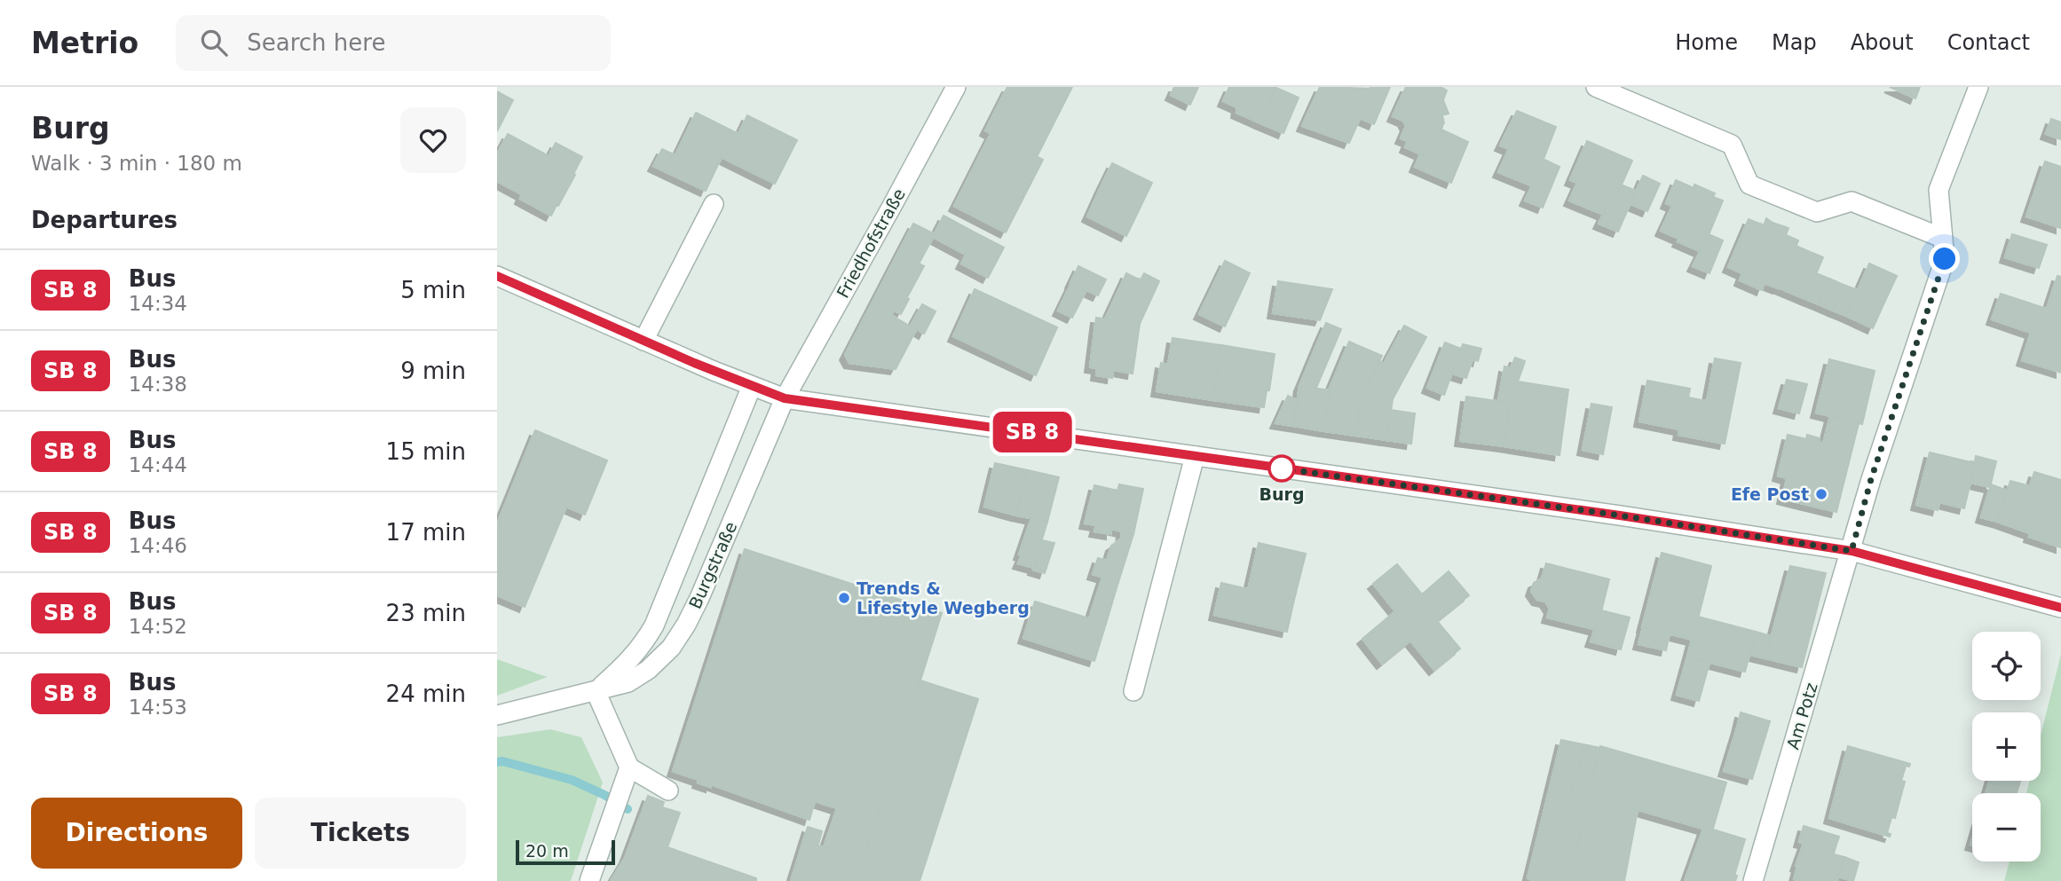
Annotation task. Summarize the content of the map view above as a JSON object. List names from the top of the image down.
{
  "streets": {
    "street": ["Friedhofstraße", "Burgstraße", "Am Potz"]
  },
  "crossings": [
    ["Friedhofstraße", "Burgstraße"]
  ],
  "places": ["Burg", "Efe Post", "Trends & Lifestyle Wegberg"],
  "scale_bar": "20 m",
  "page": {
    "header": "Metrio",
    "search": "Search here",
    "nav": [
      "Home",
      "Map",
      "About",
      "Contact"
    ],
    "heading": [
      ["Burg", "Walk · 3 min · 180 m"],
      "Departures"
    ],
    "on_map": "SB 8",
    "list": [
      {
        "mark": "SB 8",
        "name": "Bus",
        "note": "14:34",
        "value": "5 min"
      },
      {
        "mark": "SB 8",
        "name": "Bus",
        "note": "14:38",
        "value": "9 min"
      },
      {
        "mark": "SB 8",
        "name": "Bus",
        "note": "14:44",
        "value": "15 min"
      },
      {
        "mark": "SB 8",
        "name": "Bus",
        "note": "14:46",
        "value": "17 min"
      },
      {
        "mark": "SB 8",
        "name": "Bus",
        "note": "14:52",
        "value": "23 min"
      },
      {
        "mark": "SB 8",
        "name": "Bus",
        "note": "14:53",
        "value": "24 min"
      }
    ],
    "map_buttons": ["+", "−"],
    "buttons": ["Directions", "Tickets"],
    "scale": "20 m"
  }
}
